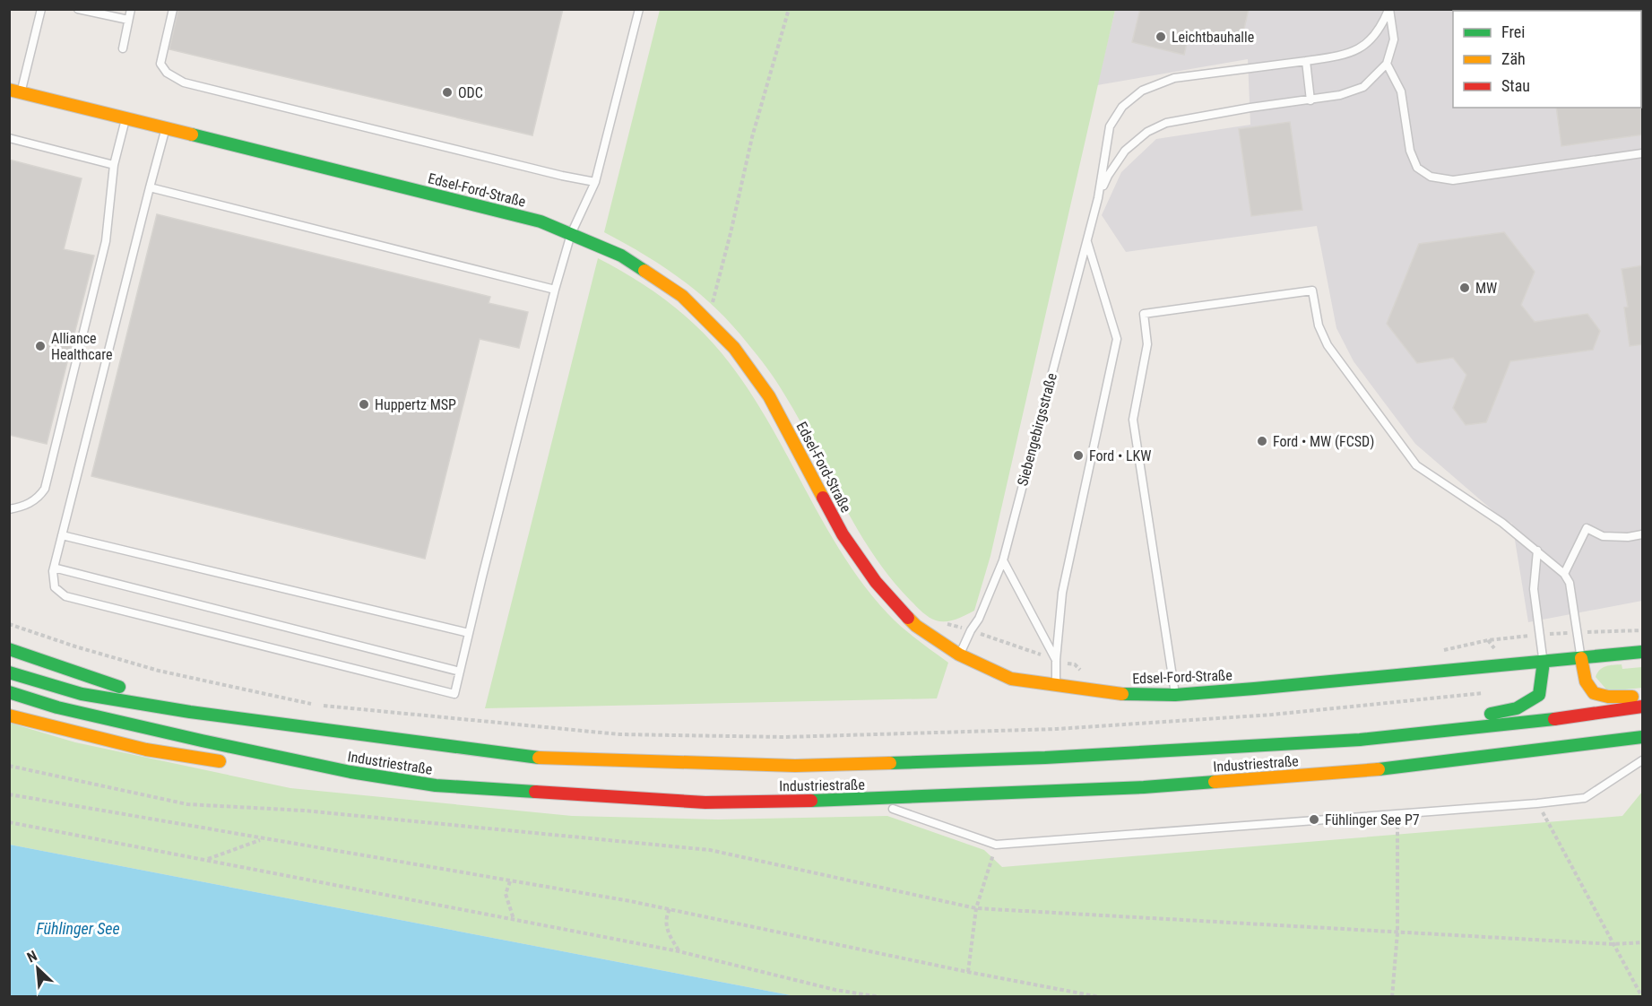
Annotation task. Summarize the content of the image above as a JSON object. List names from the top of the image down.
{
  "streets": {
    "main road": ["Edsel-Ford-Straße", "Industriestraße"],
    "lane": ["Siebengebirgsstraße"]
  },
  "crossings": [
    ["Edsel-Ford-Straße", "Siebengebirgsstraße"]
  ],
  "water": ["Fühlinger See"],
  "places": [
    "Leichtbauhalle",
    "ODC",
    "MW",
    "Alliance Healthcare",
    "Huppertz MSP",
    "Ford • MW (FCSD)",
    "Ford • LKW",
    "Fühlinger See P7"
  ],
  "legend": ["Frei", "Zäh", "Stau"],
  "north": "top left"
}
